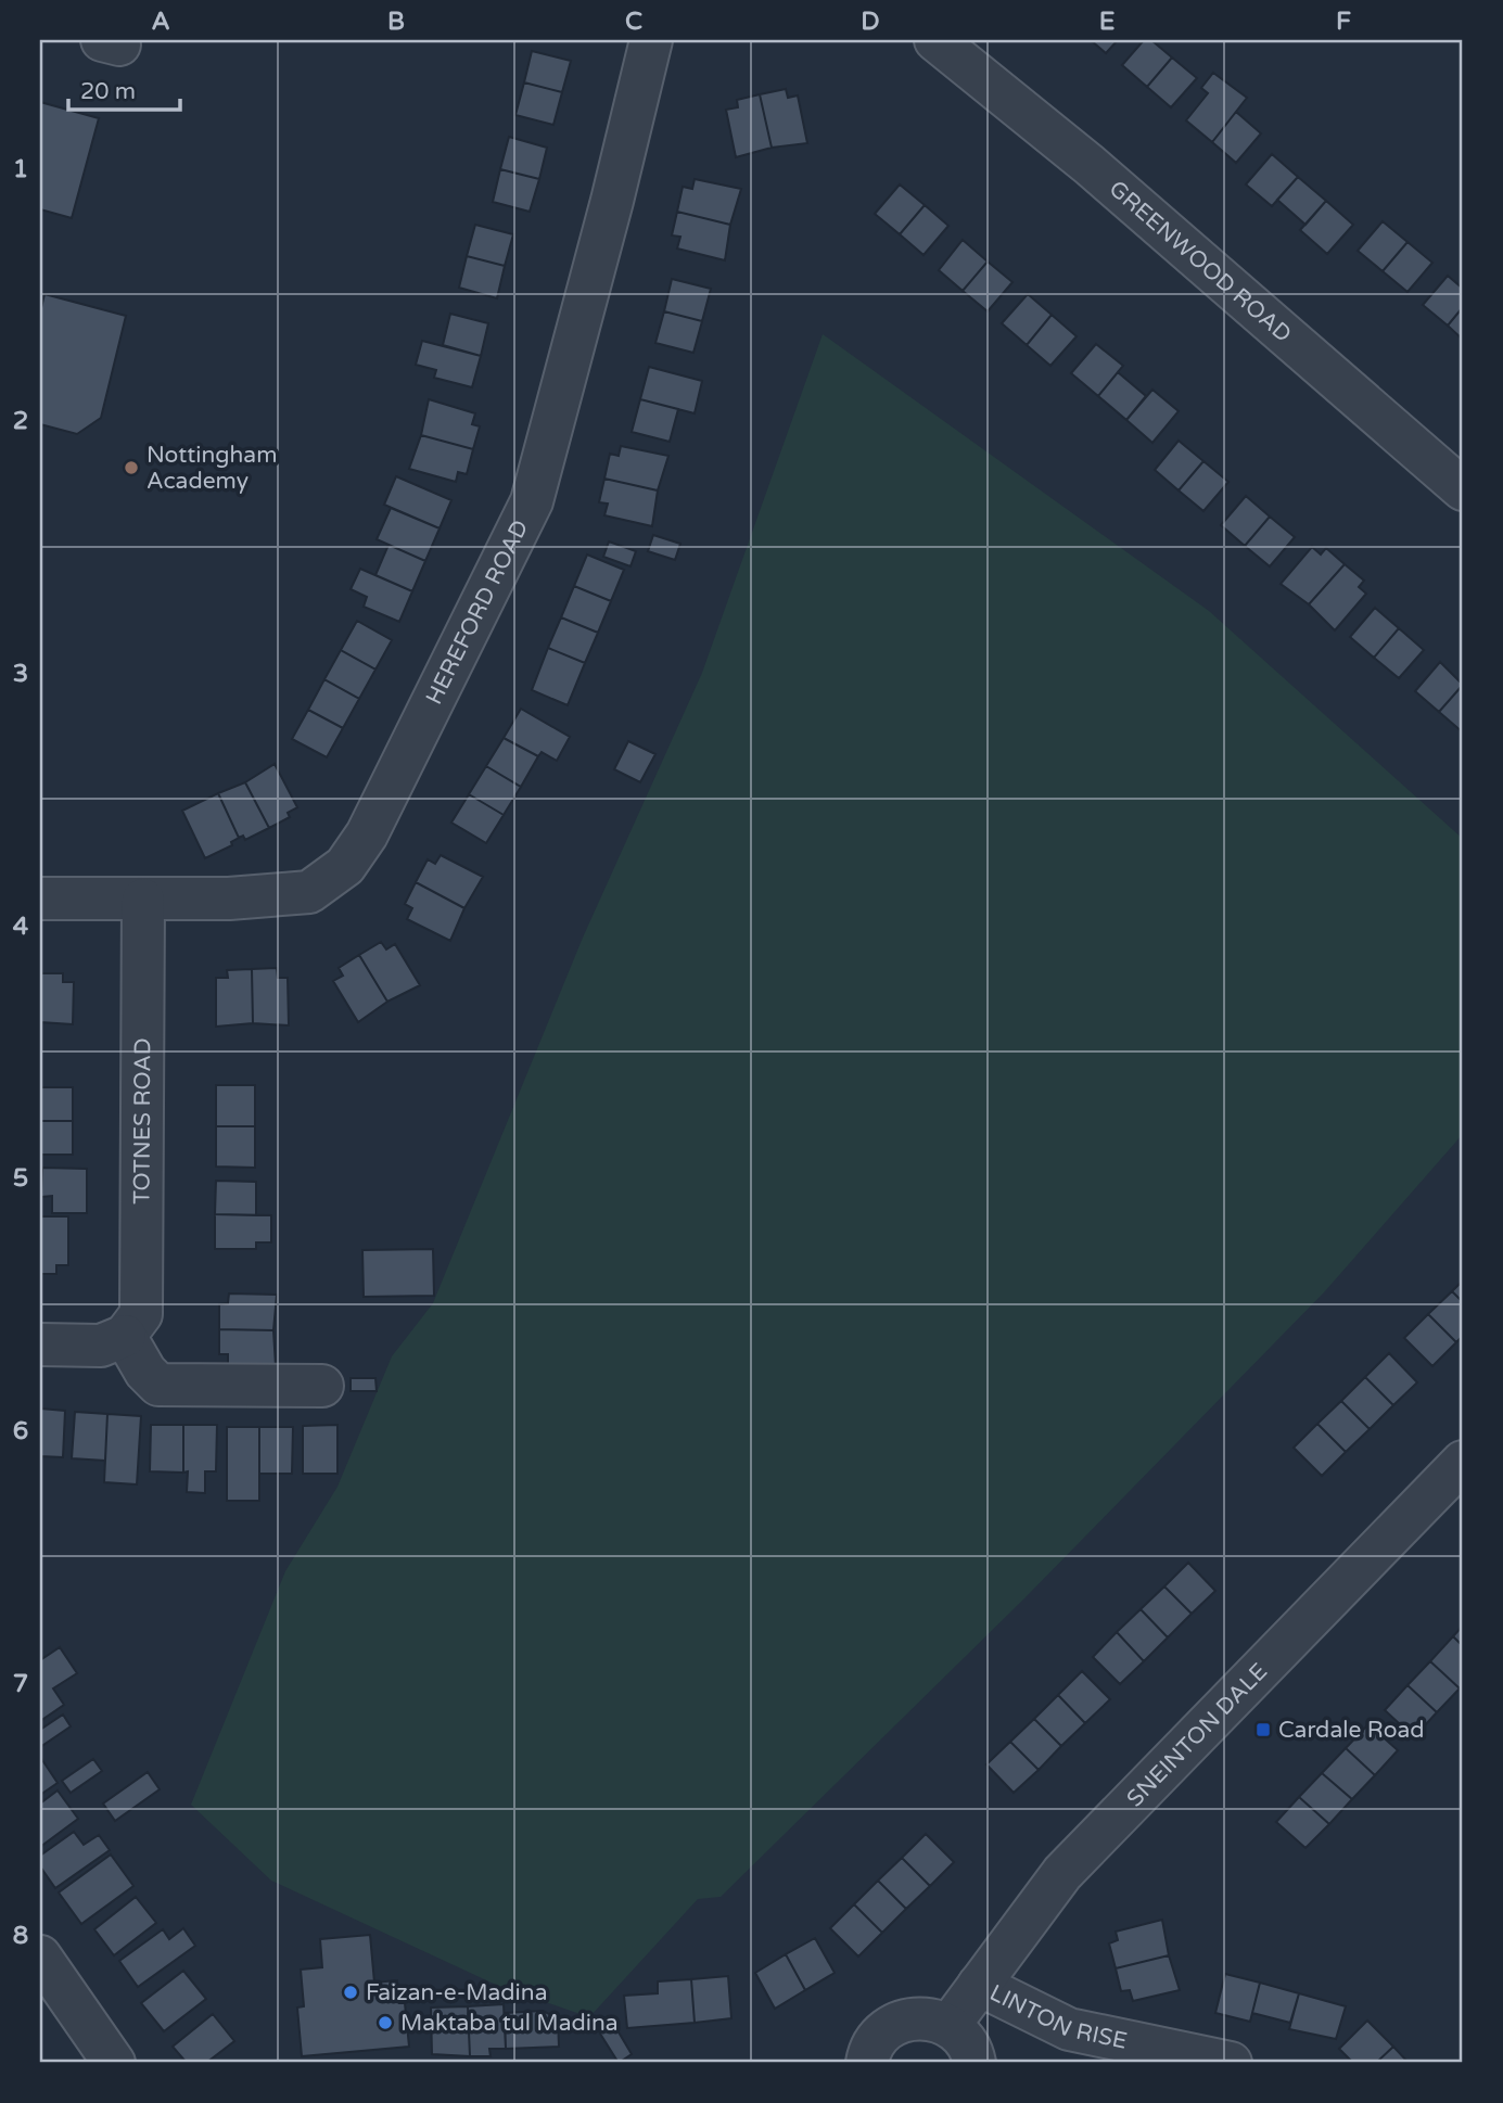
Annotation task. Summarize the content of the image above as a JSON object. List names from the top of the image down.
{
  "streets": {
    "street": [
      "GREENWOOD ROAD",
      "HEREFORD ROAD",
      "TOTNES ROAD",
      "SNEINTON DALE",
      "LINTON RISE"
    ]
  },
  "crossings": [
    ["HEREFORD ROAD", "TOTNES ROAD"],
    ["SNEINTON DALE", "LINTON RISE"]
  ],
  "places": {
    "other": ["Nottingham Academy", "Faizan-e-Madina", "Maktaba tul Madina"],
    "transit": ["Cardale Road"]
  },
  "scale_bar": "20 m",
  "grid": {
    "columns": [
      "A",
      "B",
      "C",
      "D",
      "E",
      "F"
    ],
    "rows": [
      "1",
      "2",
      "3",
      "4",
      "5",
      "6",
      "7",
      "8"
    ]
  }
}
